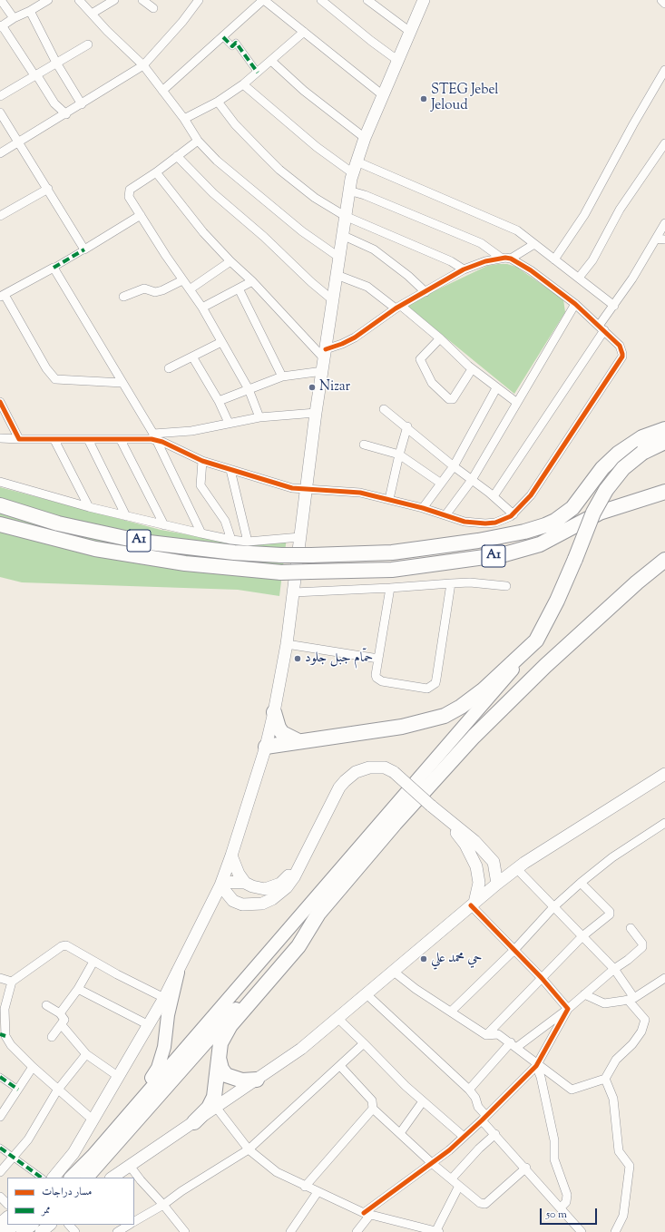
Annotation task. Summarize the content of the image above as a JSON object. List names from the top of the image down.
{
  "streets": {
    "highway": ["A1"]
  },
  "places": [
    "STEG Jebel Jeloud",
    "Nizar",
    "حمّام جبل جلود",
    "حي محمد علي"
  ],
  "legend": ["مسار دراجات", "ممر"],
  "scale_bar": "50 m"
}
